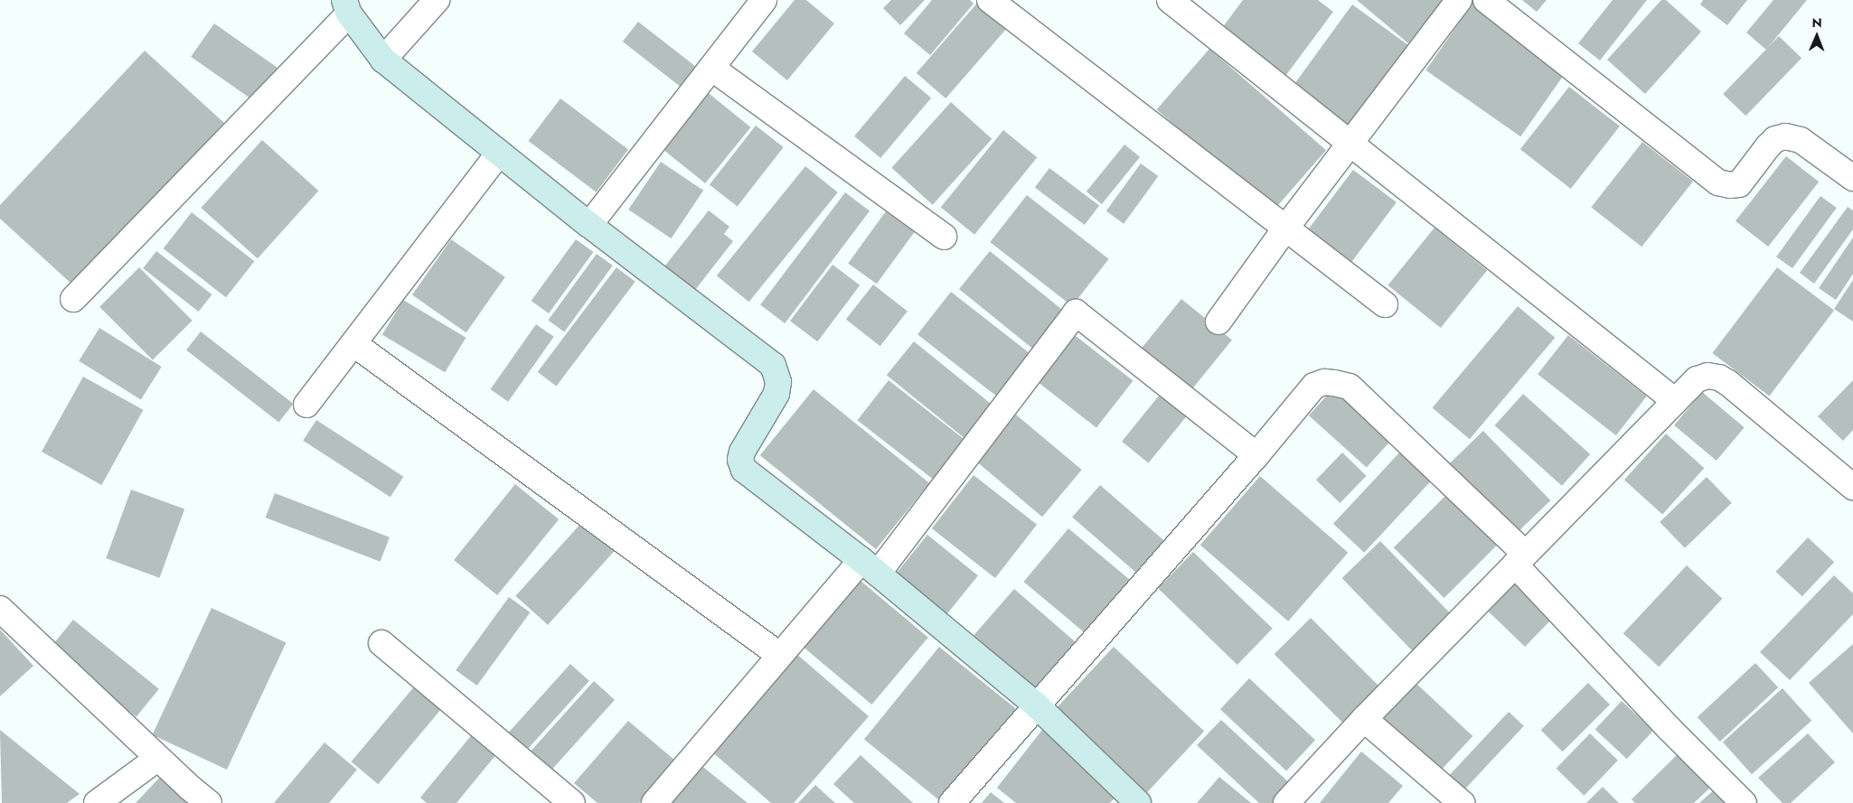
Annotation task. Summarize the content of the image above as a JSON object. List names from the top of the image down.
{
  "north": "top"
}
